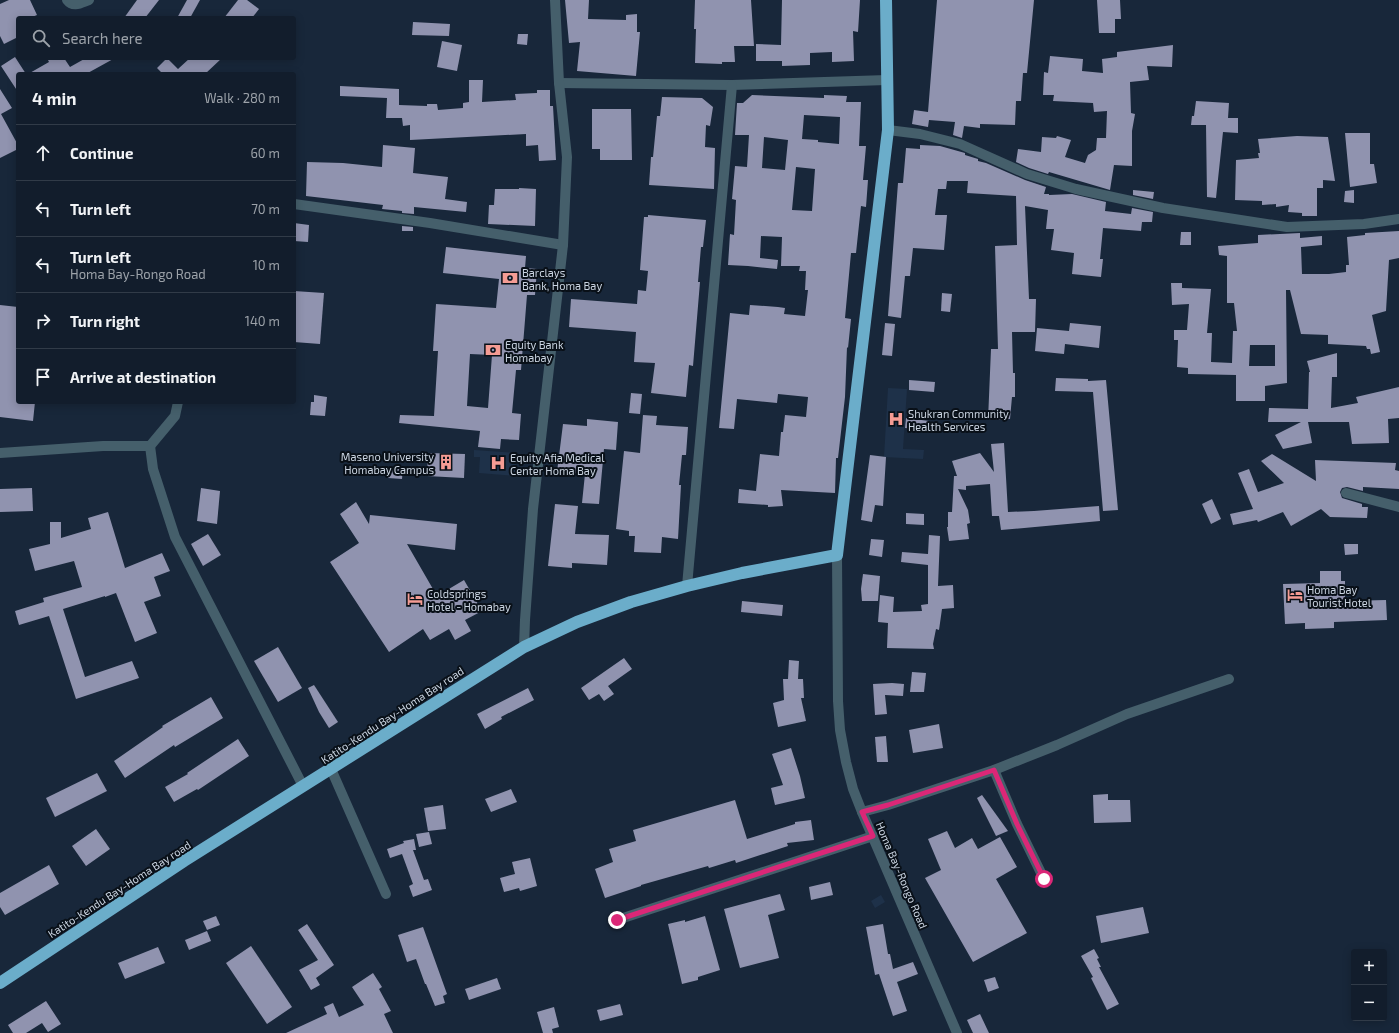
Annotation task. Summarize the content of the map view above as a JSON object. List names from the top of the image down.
{
  "streets": {
    "highway": ["Katito-Kendu Bay-Homa Bay road"],
    "street": ["Homa Bay-Rongo Road"]
  },
  "crossings": [
    ["Katito-Kendu Bay-Homa Bay road", "Homa Bay-Rongo Road"]
  ],
  "places": {
    "bank": ["Barclays Bank, Homa Bay", "Equity Bank Homabay"],
    "hospital": ["Shukran Community Health Services", "Equity Afia Medical Center Homa Bay"],
    "building": ["Maseno University Homabay Campus"],
    "hotel": ["Homa Bay Tourist Hotel", "Coldsprings Hotel - Homabay"]
  },
  "page": {
    "search": "Search here",
    "heading": ["4 min", "Walk · 280 m"],
    "list": [
      ["Continue", "60 m"],
      ["Turn left", "70 m"],
      ["Turn left", "Homa Bay-Rongo Road", "10 m"],
      ["Turn right", "140 m"],
      "Arrive at destination"
    ],
    "map_buttons": ["+", "−"]
  }
}
